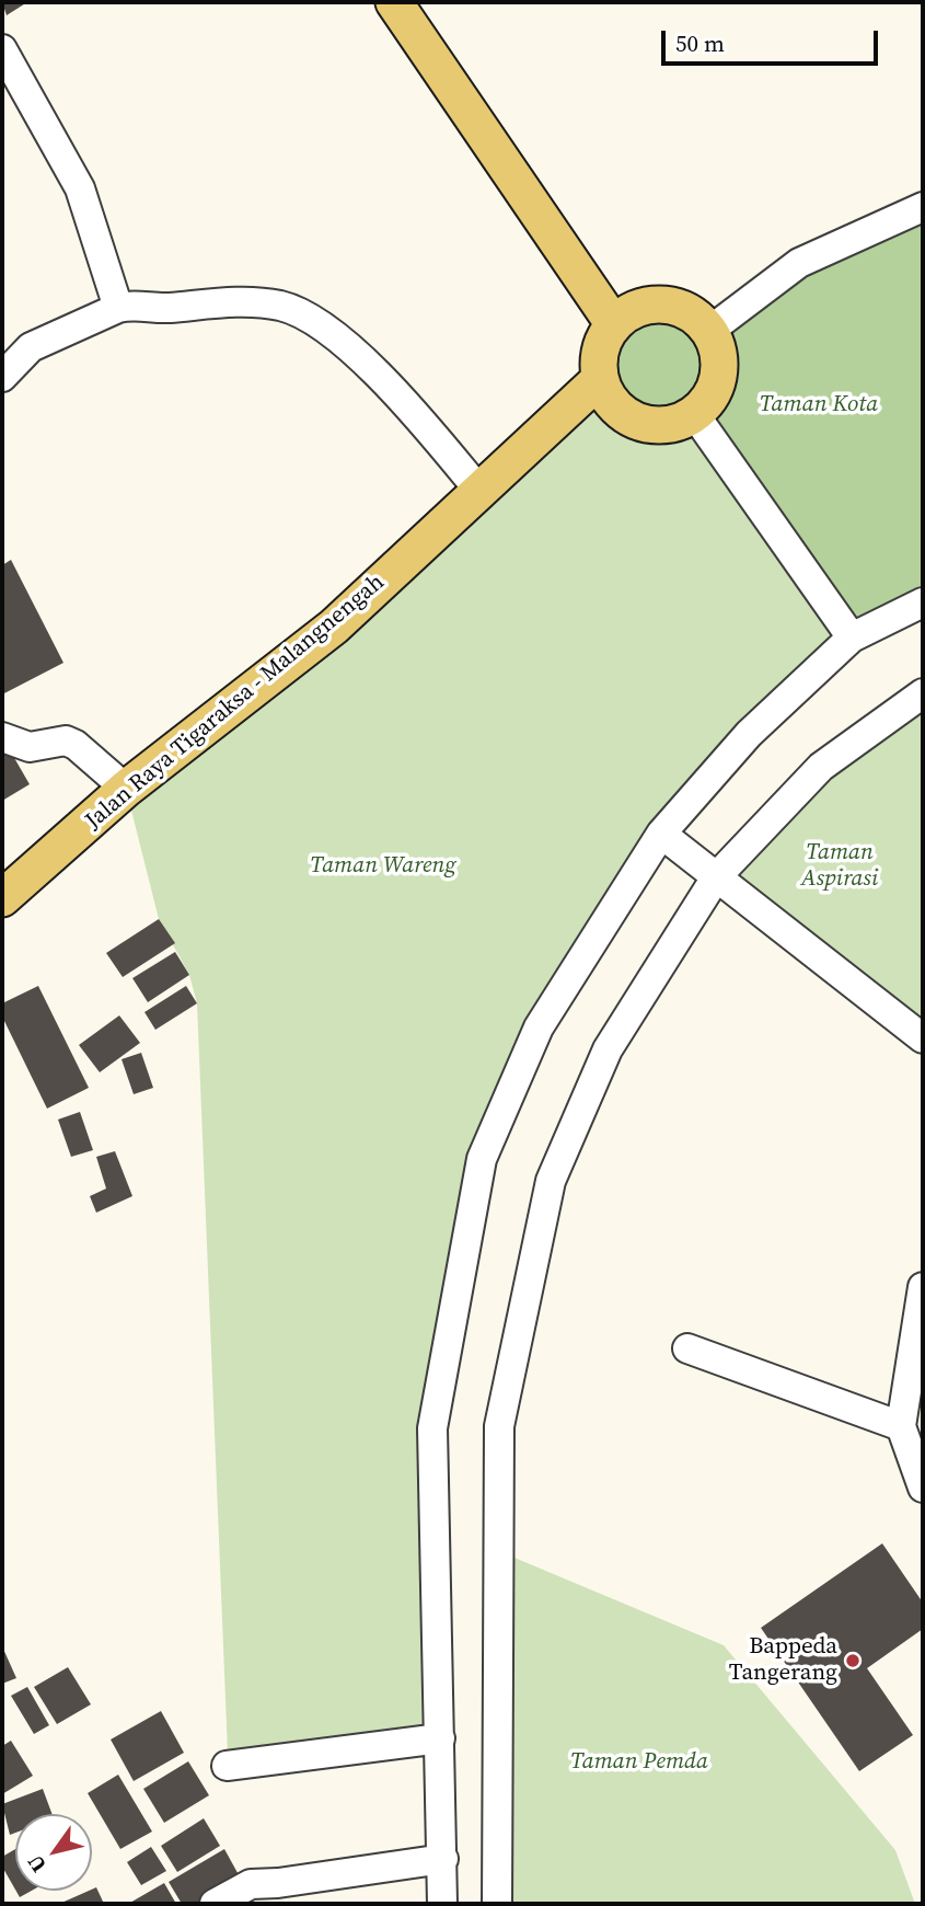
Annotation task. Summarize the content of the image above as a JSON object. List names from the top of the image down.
{
  "streets": {
    "main road": ["Jalan Raya Tigaraksa - Malangnengah"]
  },
  "parks": [
    "Taman Kota",
    "Taman Aspirasi",
    "Taman Wareng",
    "Taman Pemda"
  ],
  "places": ["Bappeda Tangerang"],
  "scale_bar": "50 m",
  "north": "bottom left"
}
